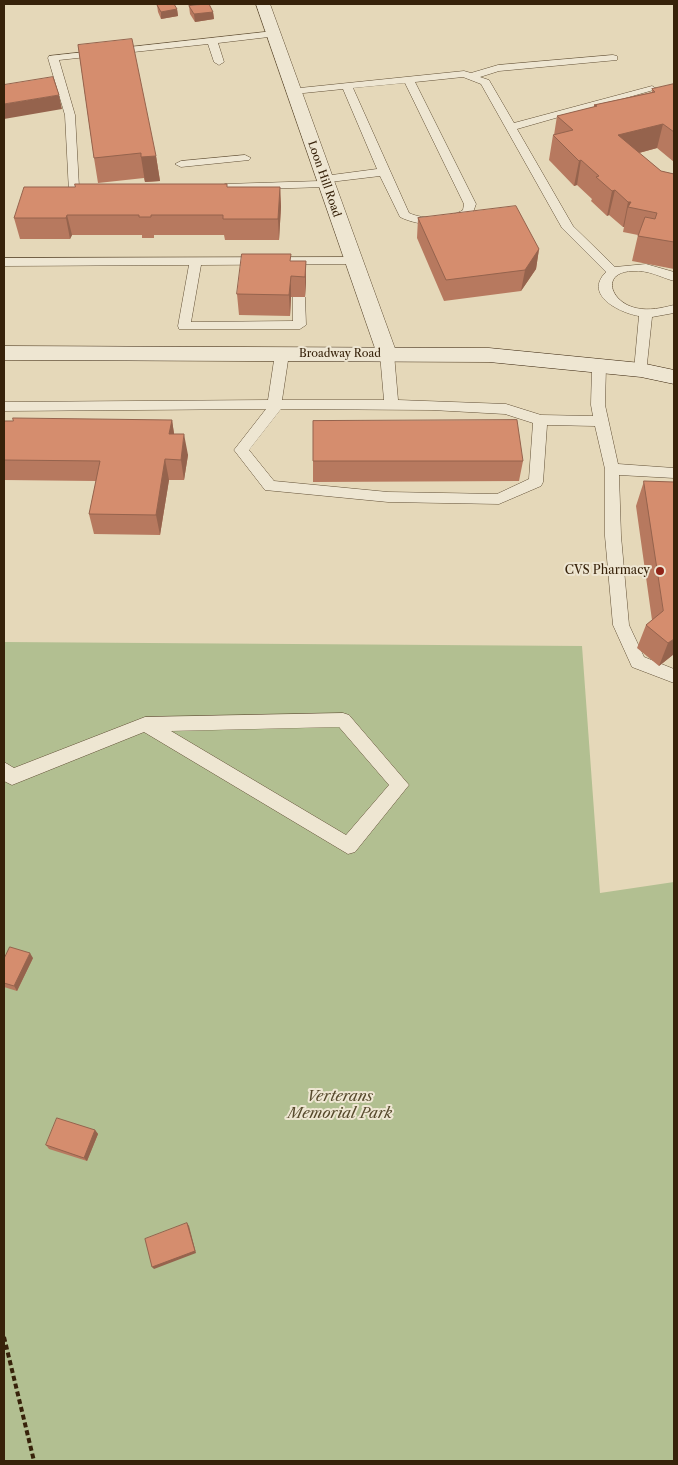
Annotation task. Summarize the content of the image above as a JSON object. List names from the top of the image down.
{
  "streets": {
    "street": ["Loon Hill Road", "Broadway Road"]
  },
  "crossings": [
    ["Loon Hill Road", "Broadway Road"]
  ],
  "parks": ["Verterans Memorial Park"],
  "places": ["CVS Pharmacy"]
}
